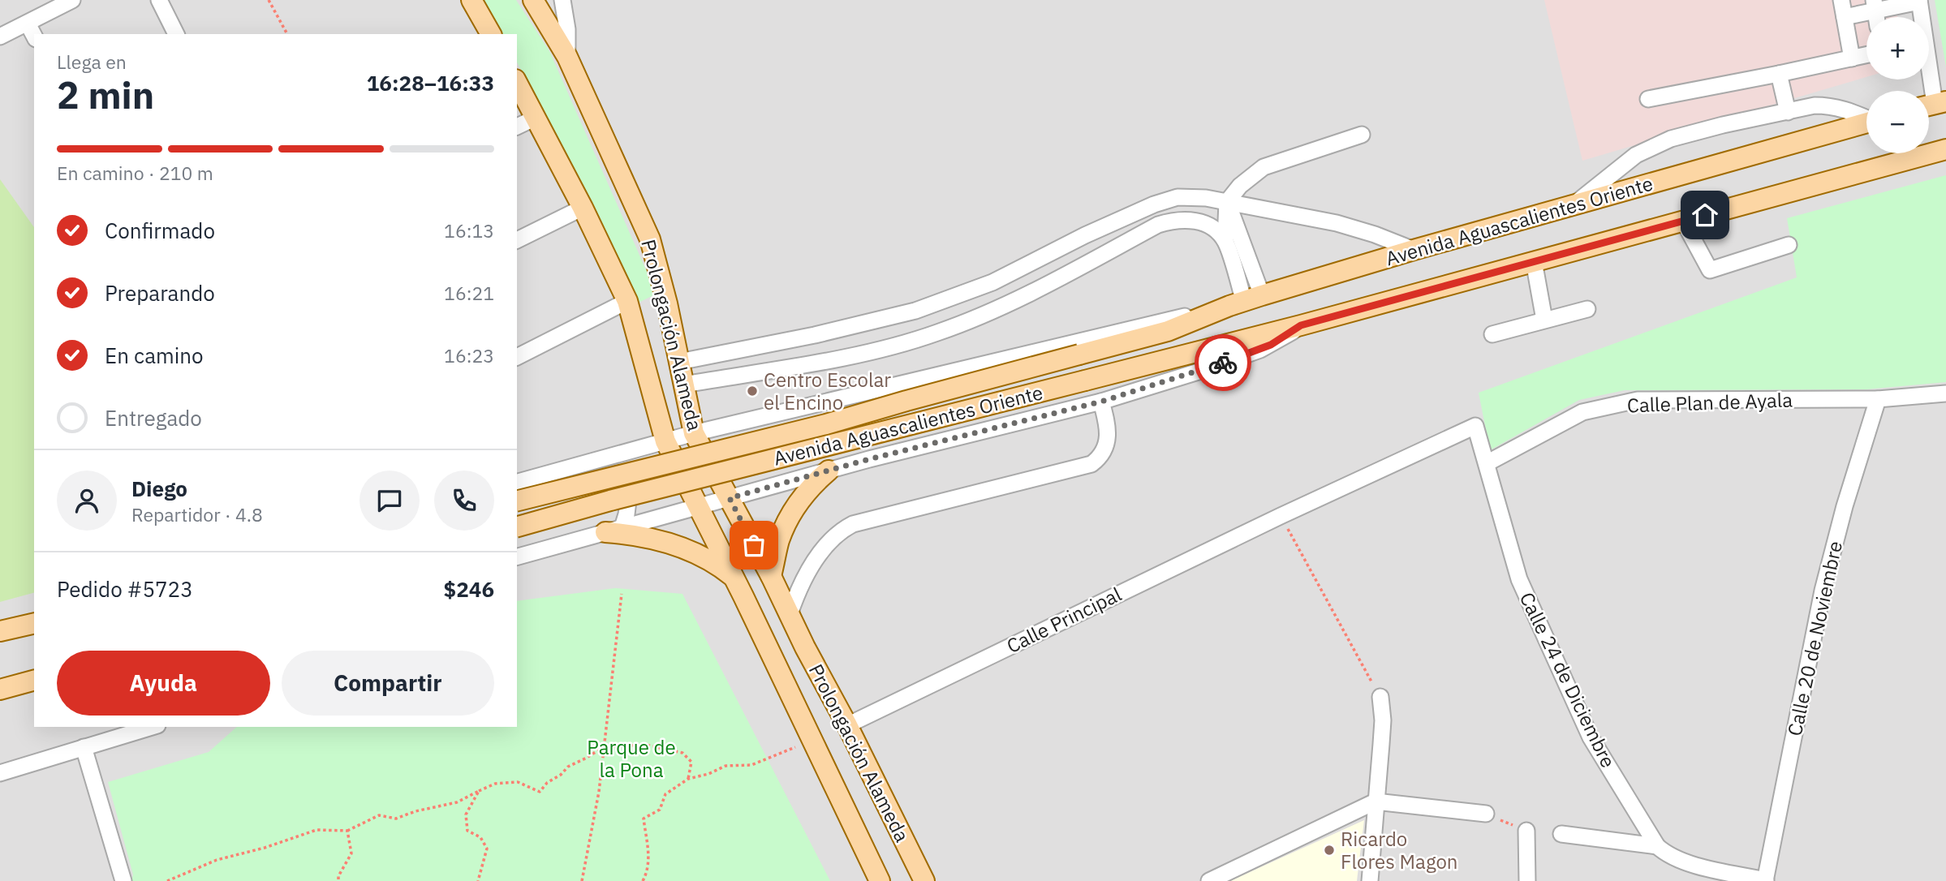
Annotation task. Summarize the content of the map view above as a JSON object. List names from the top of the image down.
{
  "streets": {
    "main road": ["Avenida Aguascalientes Oriente", "Prolongación Alameda"],
    "street": [
      "Calle Plan de Ayala",
      "Calle Principal",
      "Calle 20 de Noviembre",
      "Calle 24 de Diciembre"
    ]
  },
  "crossings": [
    ["Avenida Aguascalientes Oriente", "Prolongación Alameda"],
    ["Prolongación Alameda", "Calle Principal"],
    ["Calle Plan de Ayala", "Calle 20 de Noviembre"],
    ["Calle Plan de Ayala", "Calle 24 de Diciembre"],
    ["Calle Principal", "Calle 24 de Diciembre"],
    ["Calle 20 de Noviembre", "Calle 24 de Diciembre"]
  ],
  "parks": ["Parque de la Pona"],
  "places": ["Centro Escolar el Encino", "Ricardo Flores Magon"],
  "page": {
    "map_buttons": ["+", "−"],
    "heading": ["2 min", "Llega en", "16:28–16:33"],
    "panel": [
      "Diego",
      "Repartidor · 4.8",
      "Pedido #5723",
      "$246"
    ],
    "bar": "En camino · 210 m",
    "list": [
      ["Confirmado", "16:13"],
      ["Preparando", "16:21"],
      ["En camino", "16:23"],
      "Entregado"
    ],
    "buttons": ["Ayuda", "Compartir"]
  }
}
